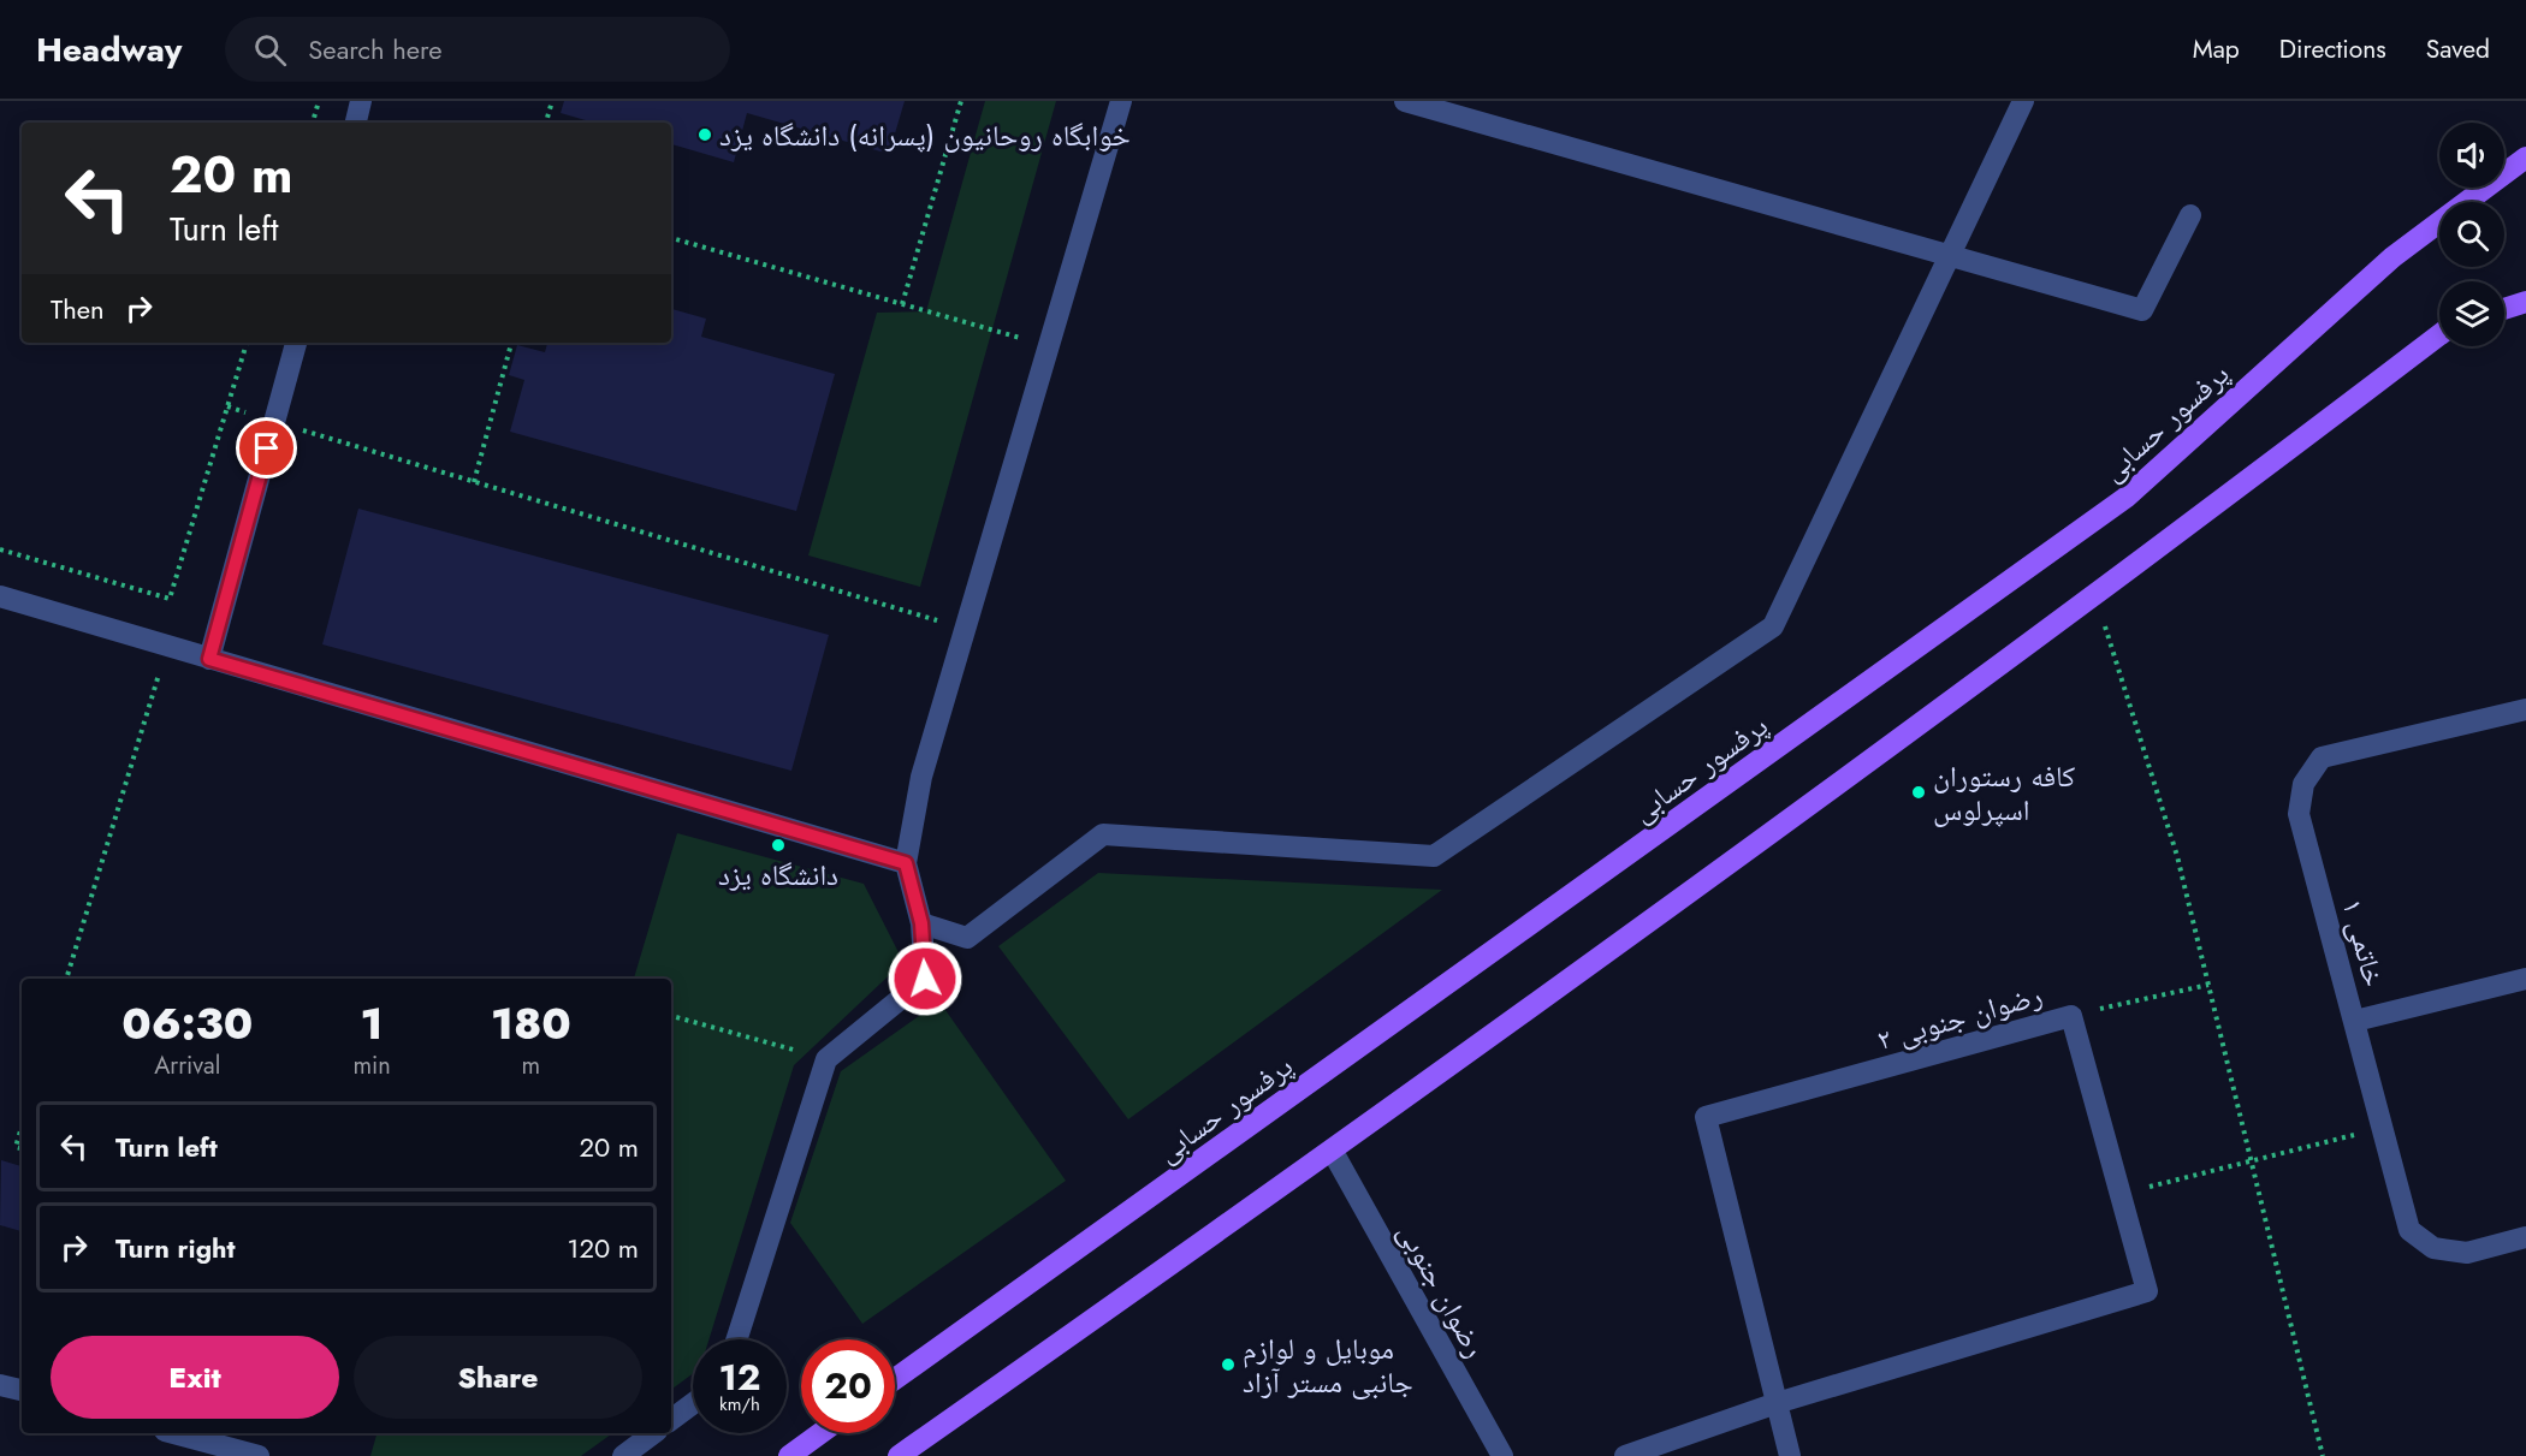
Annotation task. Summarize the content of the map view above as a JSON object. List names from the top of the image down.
{
  "streets": {
    "main road": ["پرفسور حسابی"],
    "street": ["خاتمی ۱", "رضوان جنوبی ۲", "رضوان جنوبی"]
  },
  "places": [
    "خوابگاه روحانیون (پسرانه) دانشگاه یزد",
    "کافه رستوران اسپرلوس",
    "دانشگاه یزد",
    "موبایل و لوازم جانبی مستر آزاد"
  ],
  "page": {
    "header": "Headway",
    "search": "Search here",
    "nav": ["Map", "Directions", "Saved"],
    "turn": ["20 m", "Turn left"],
    "then": "Then",
    "eta": [
      "06:30",
      "Arrival",
      "1",
      "min",
      "180",
      "m"
    ],
    "list": [
      {
        "name": "Turn left",
        "value": "20 m"
      },
      {
        "name": "Turn right",
        "value": "120 m"
      }
    ],
    "buttons": ["Exit", "Share"],
    "speed": "12 km/h",
    "limit": "20"
  }
}
